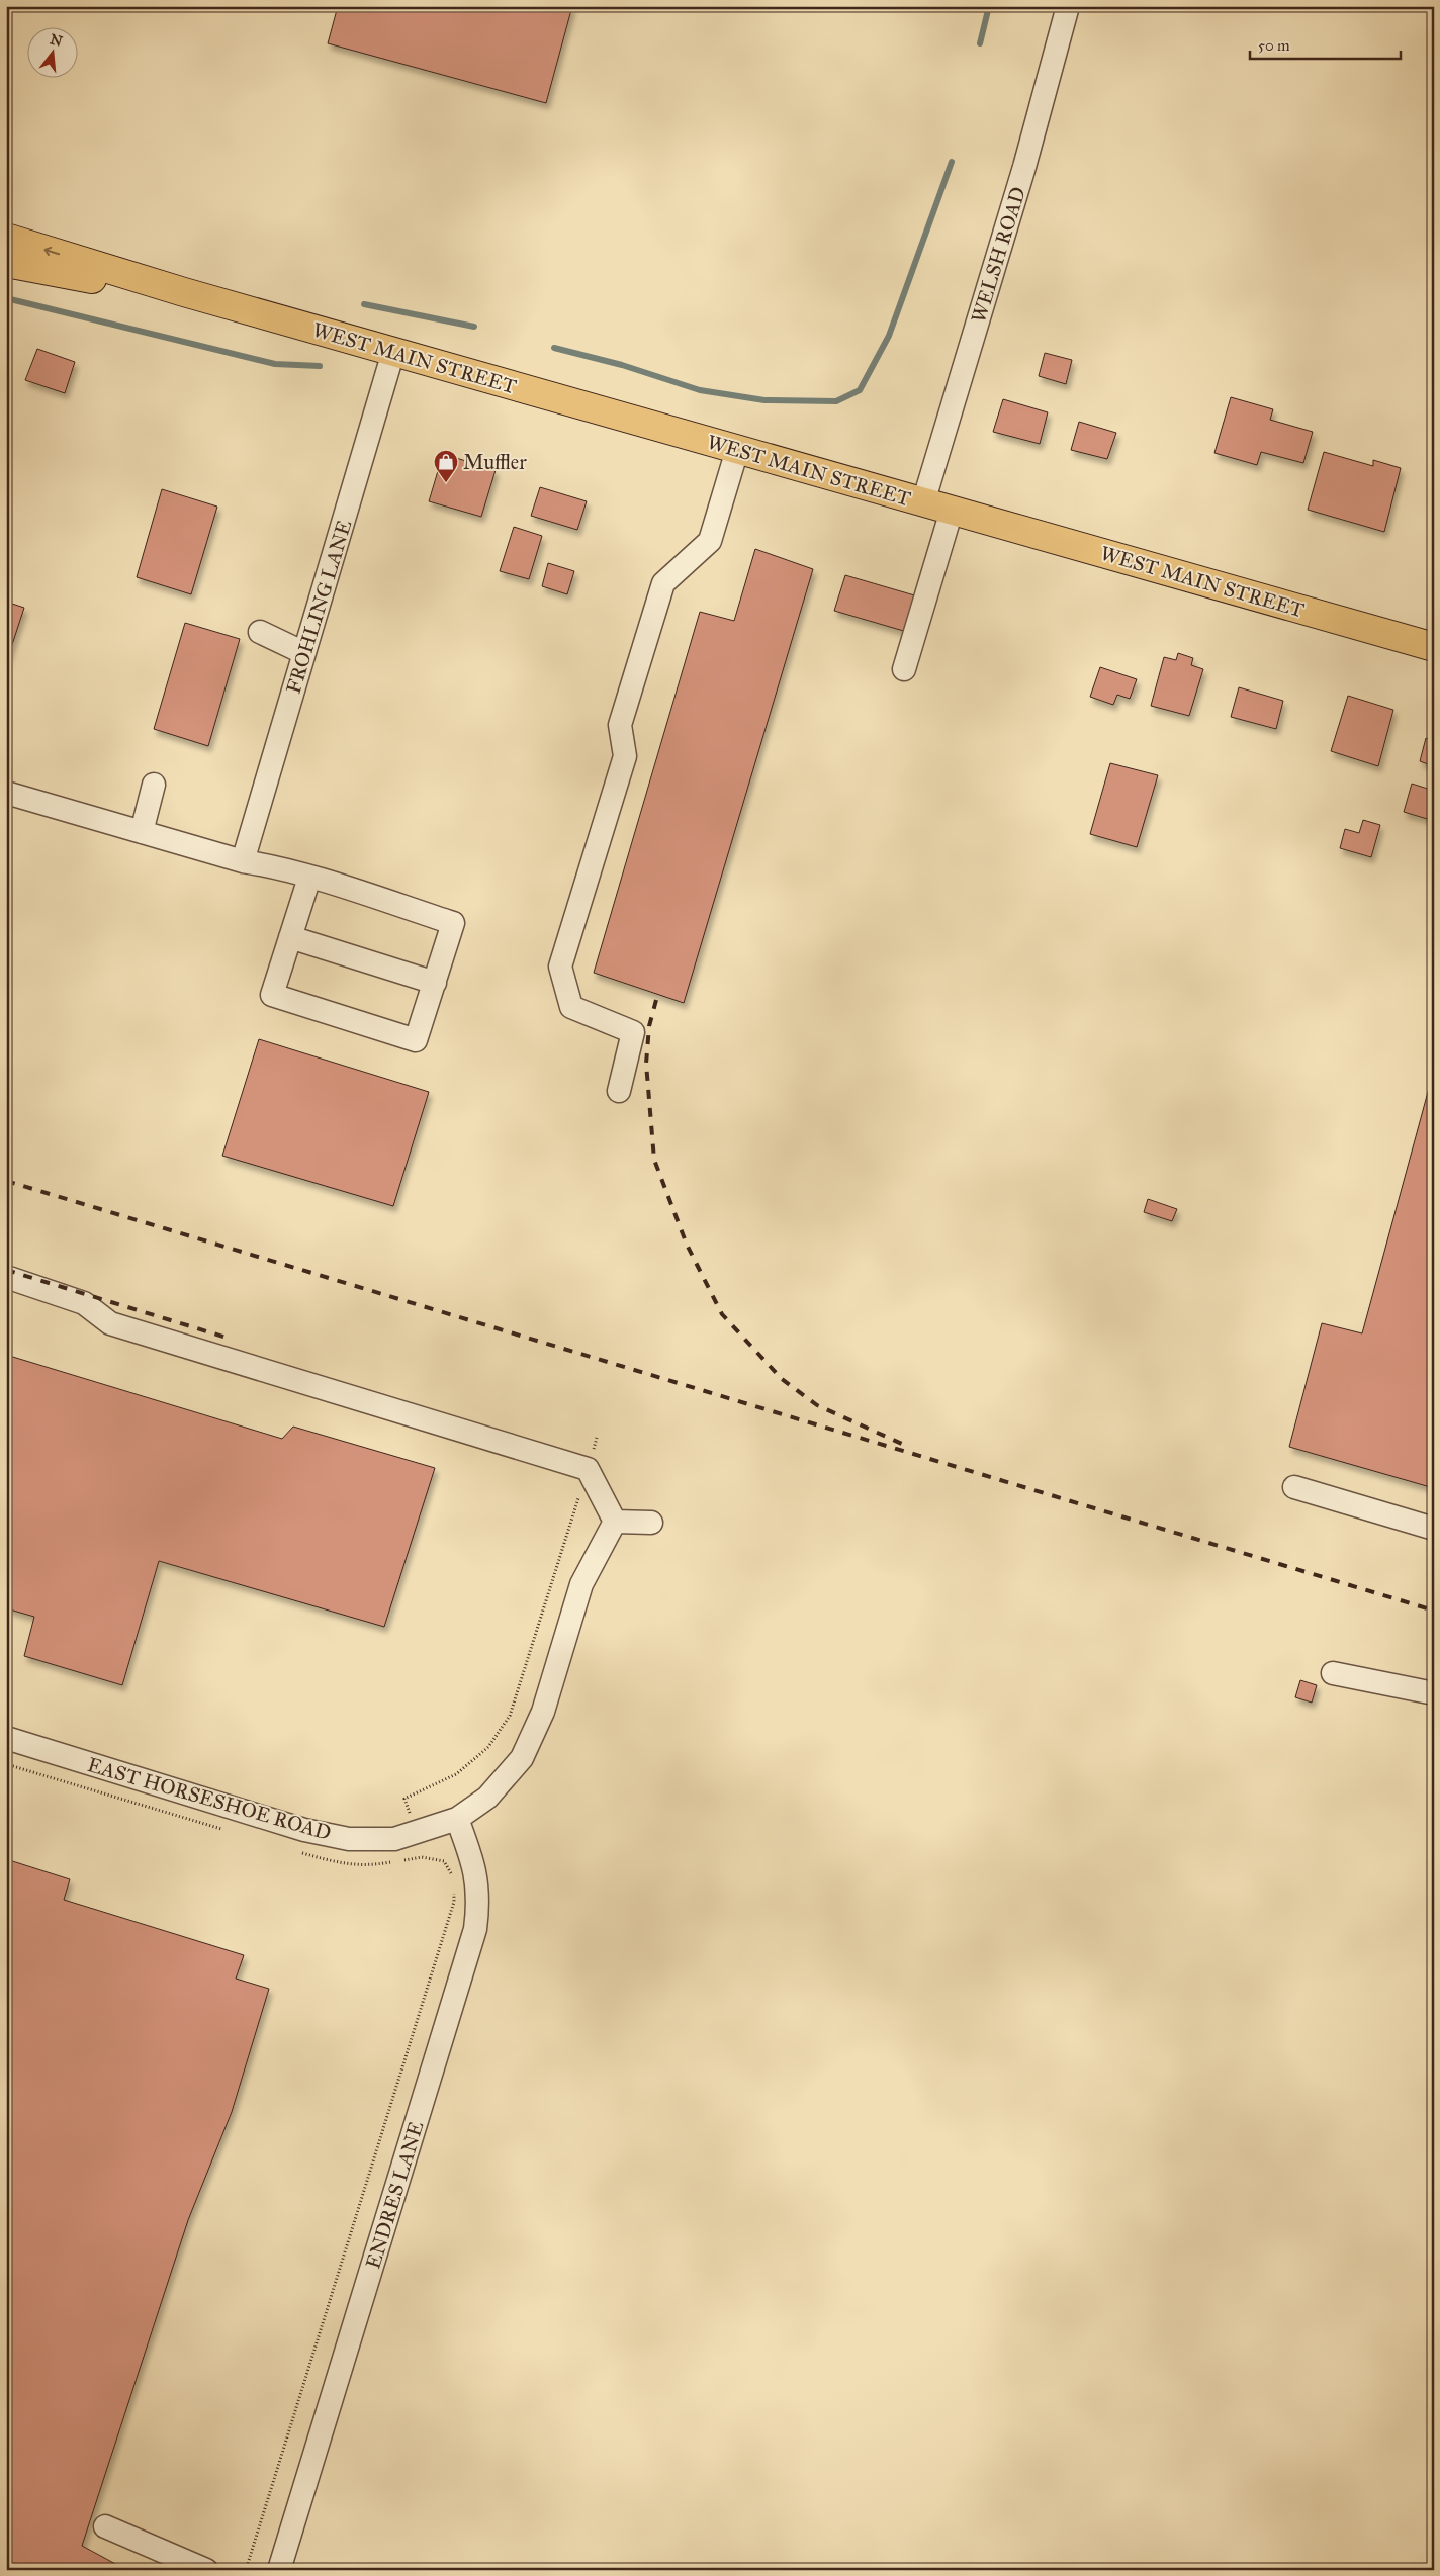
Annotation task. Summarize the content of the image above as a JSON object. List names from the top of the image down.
{
  "streets": {
    "main road": ["WEST MAIN STREET"],
    "street": [
      "WELSH ROAD",
      "FROHLING LANE",
      "EAST HORSESHOE ROAD",
      "ENDRES LANE"
    ]
  },
  "crossings": [
    ["WELSH ROAD", "WEST MAIN STREET"],
    ["WEST MAIN STREET", "FROHLING LANE"],
    ["EAST HORSESHOE ROAD", "ENDRES LANE"]
  ],
  "places": {
    "shop": ["Muffler"]
  },
  "scale_bar": "50 m",
  "north": "top"
}
